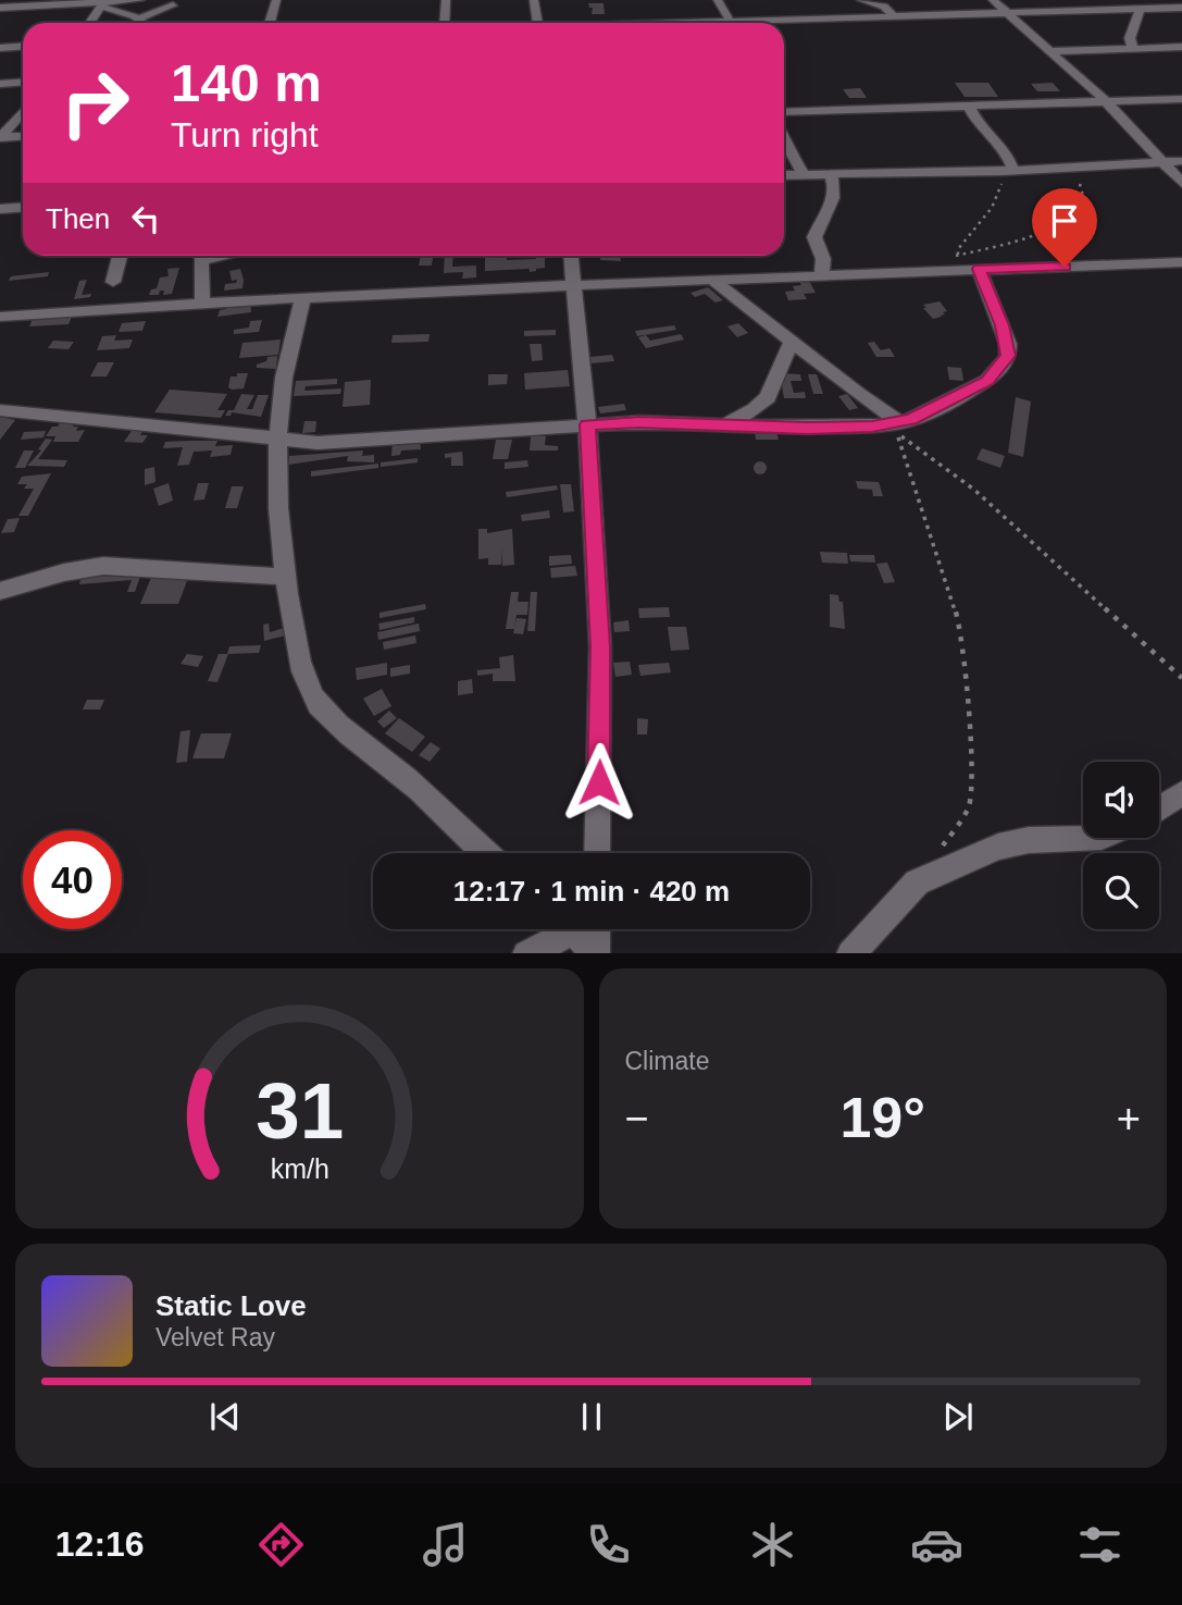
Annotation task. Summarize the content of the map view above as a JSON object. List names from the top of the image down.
{
  "page": {
    "turn": ["140 m", "Turn right"],
    "then": "Then",
    "limit": "40",
    "trip": "12:17 · 1 min · 420 m",
    "tile": "Climate",
    "heat": ["−", "19°", "+"],
    "song": ["Static Love", "Velvet Ray"],
    "tabs": "12:16",
    "gauge": ["31", "km/h"]
  }
}
